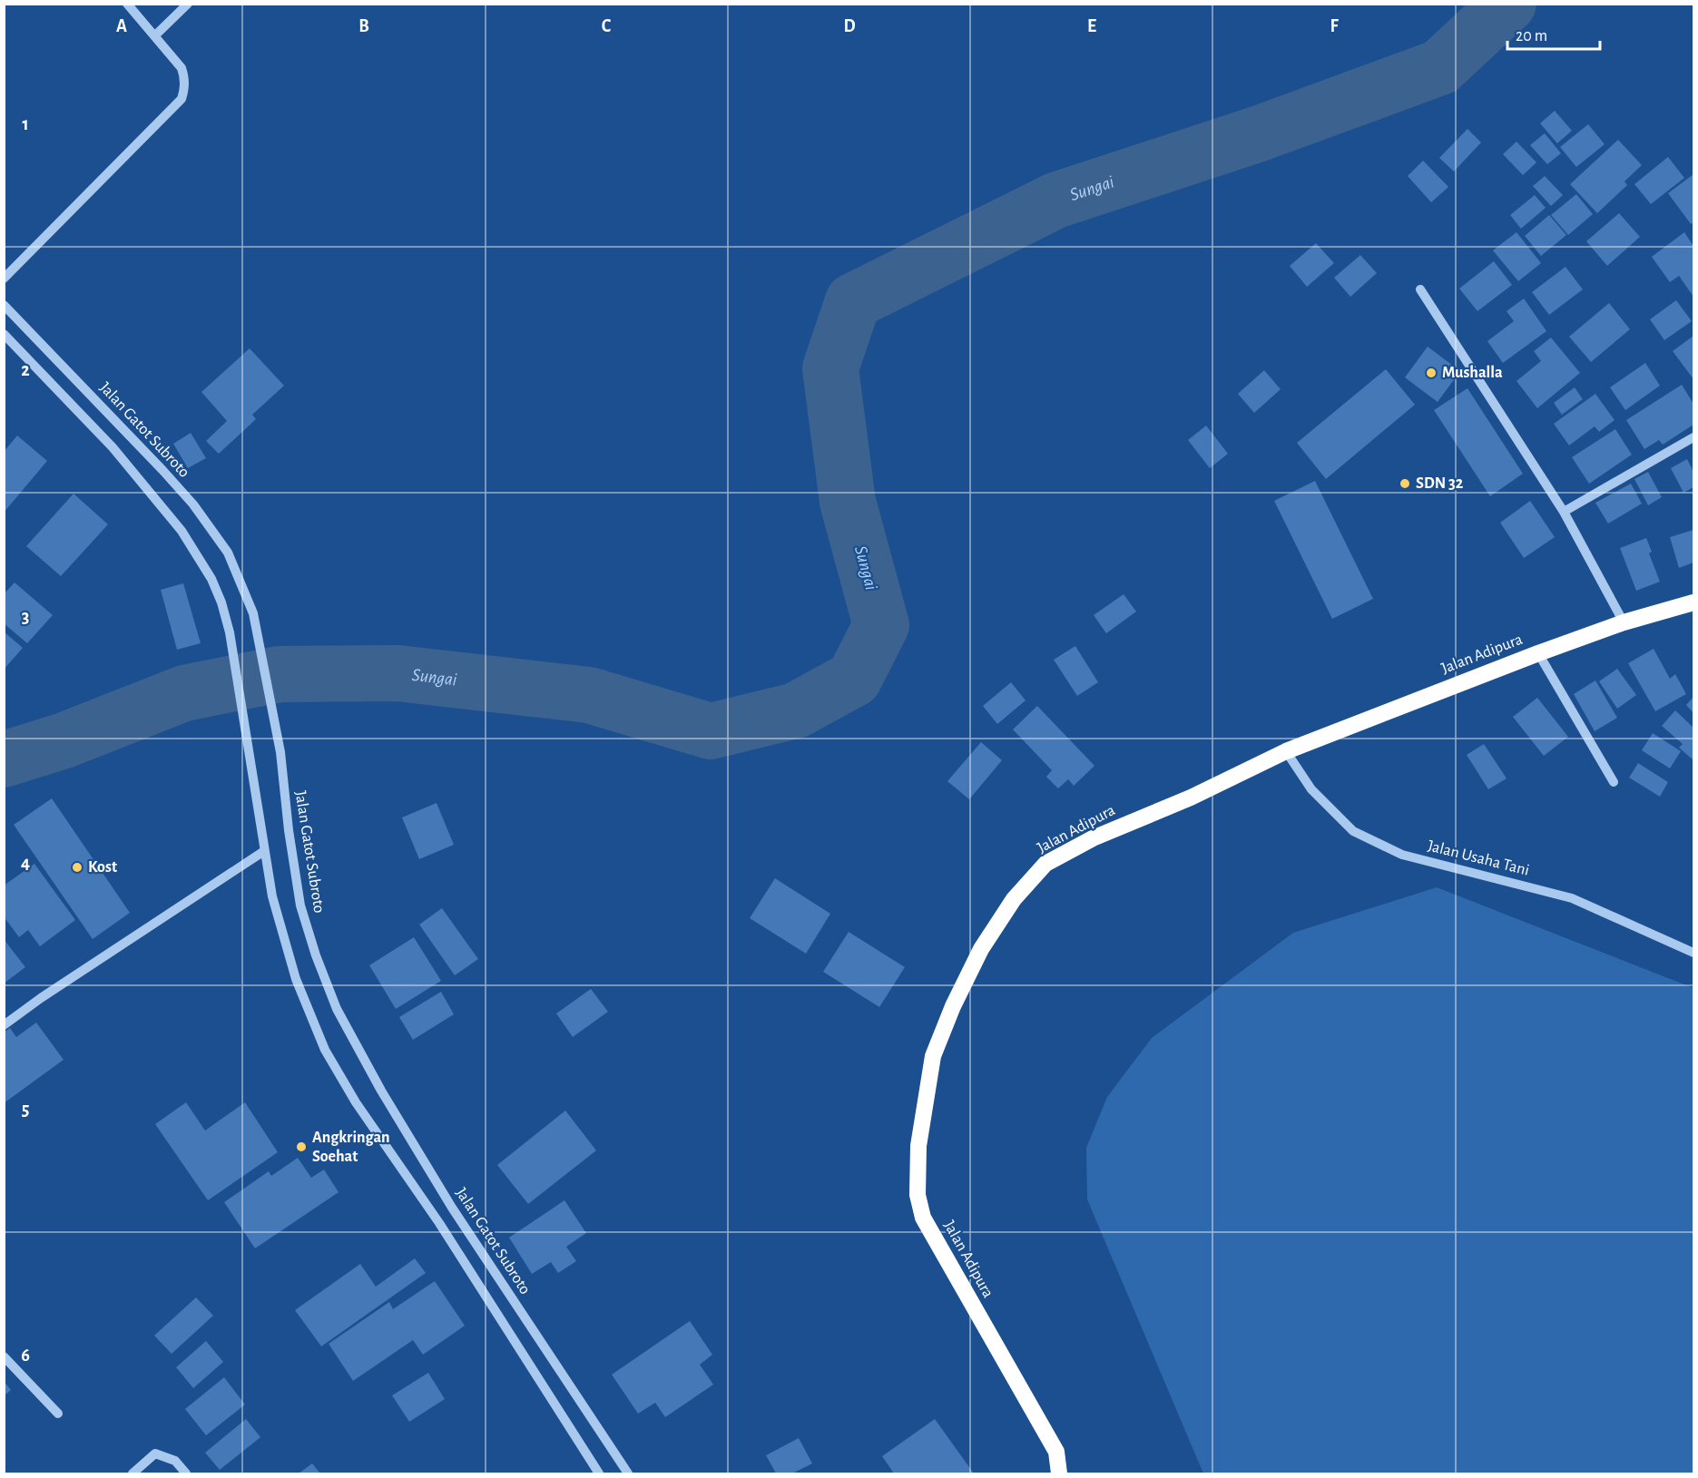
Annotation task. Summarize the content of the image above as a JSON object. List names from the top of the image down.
{
  "streets": {
    "highway": ["Jalan Adipura"],
    "street": ["Jalan Gatot Subroto", "Jalan Usaha Tani"]
  },
  "crossings": [
    ["Jalan Adipura", "Jalan Usaha Tani"]
  ],
  "water": ["Sungai"],
  "places": [
    "Mushalla",
    "SDN 32",
    "Kost",
    "Angkringan Soehat"
  ],
  "scale_bar": "20 m",
  "grid": {
    "columns": [
      "A",
      "B",
      "C",
      "D",
      "E",
      "F"
    ],
    "rows": [
      "1",
      "2",
      "3",
      "4",
      "5",
      "6"
    ]
  }
}
